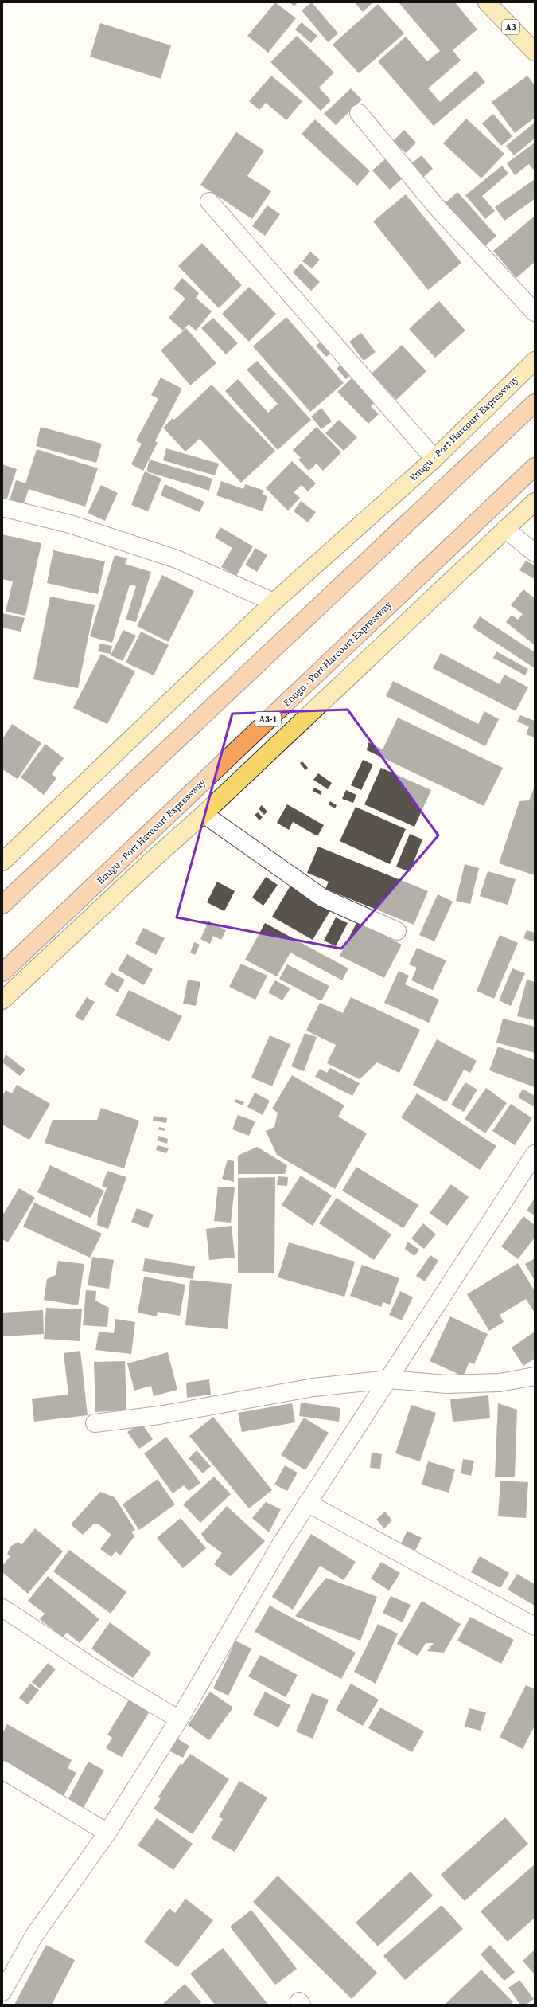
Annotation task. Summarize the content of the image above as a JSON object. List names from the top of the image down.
{
  "streets": {
    "highway": ["Enugu - Port Harcourt Expressway", "A3-1"],
    "main road": ["A3"]
  }
}
